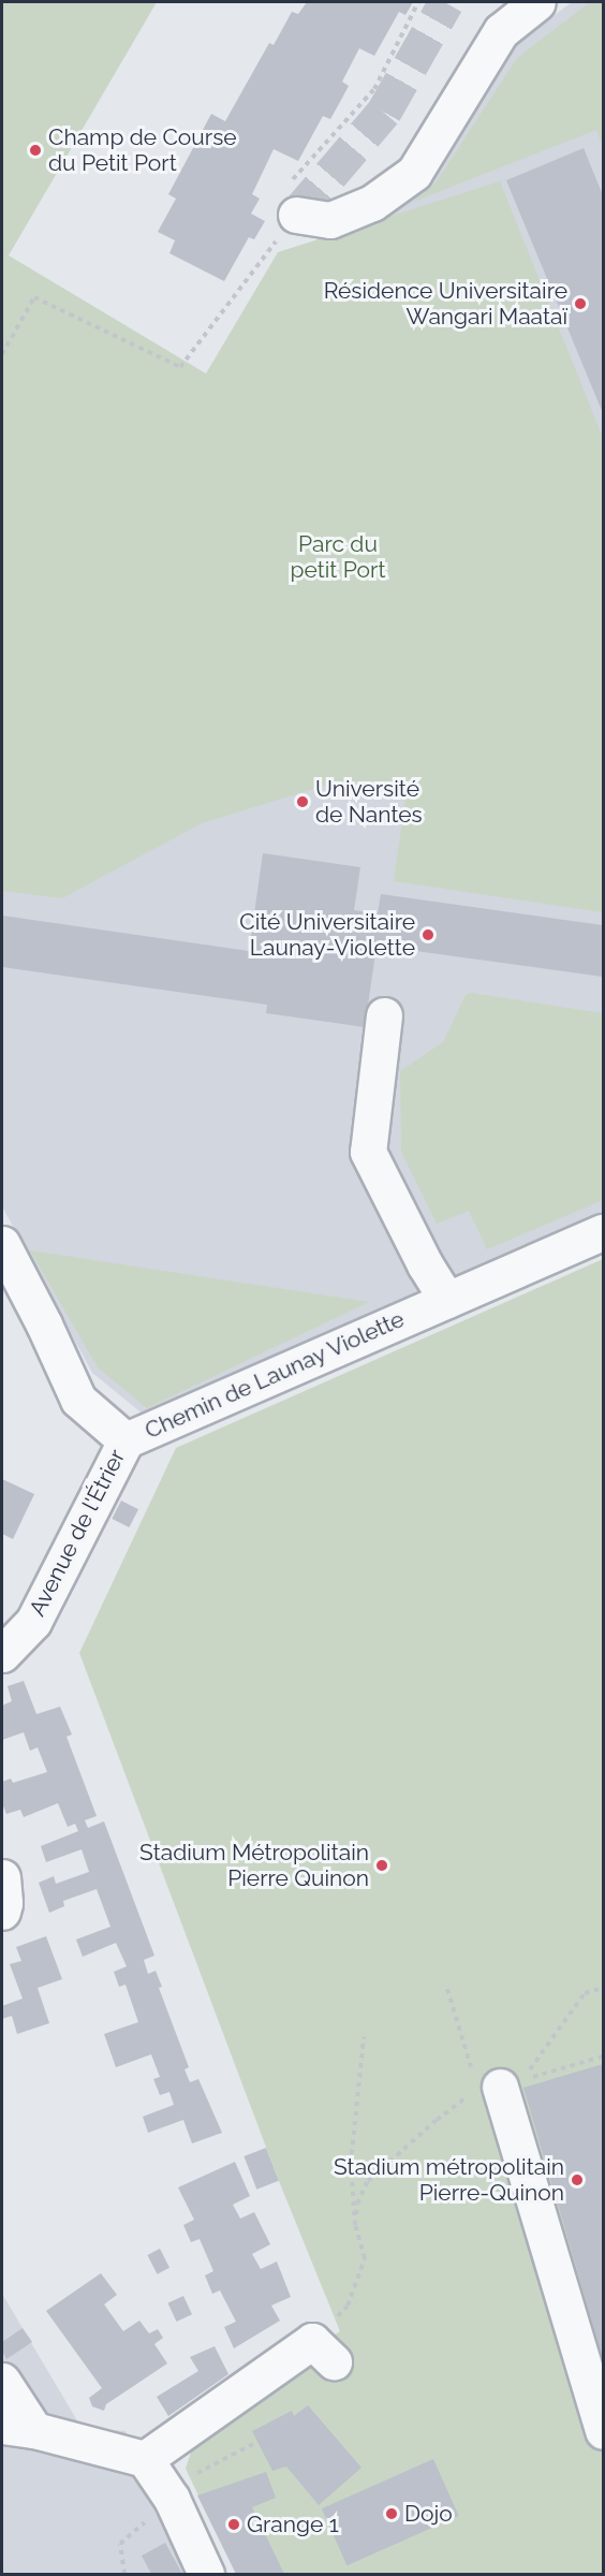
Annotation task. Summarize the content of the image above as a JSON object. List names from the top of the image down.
{
  "streets": {
    "street": ["Chemin de Launay Violette", "Avenue de l'Étrier"]
  },
  "crossings": [
    ["Chemin de Launay Violette", "Avenue de l'Étrier"]
  ],
  "parks": ["Parc du petit Port"],
  "places": [
    "Champ de Course du Petit Port",
    "Résidence Universitaire Wangari Maataï",
    "Université de Nantes",
    "Cité Universitaire Launay-Violette",
    "Stadium Métropolitain Pierre Quinon",
    "Stadium métropolitain Pierre-Quinon",
    "Dojo",
    "Grange 1"
  ]
}
